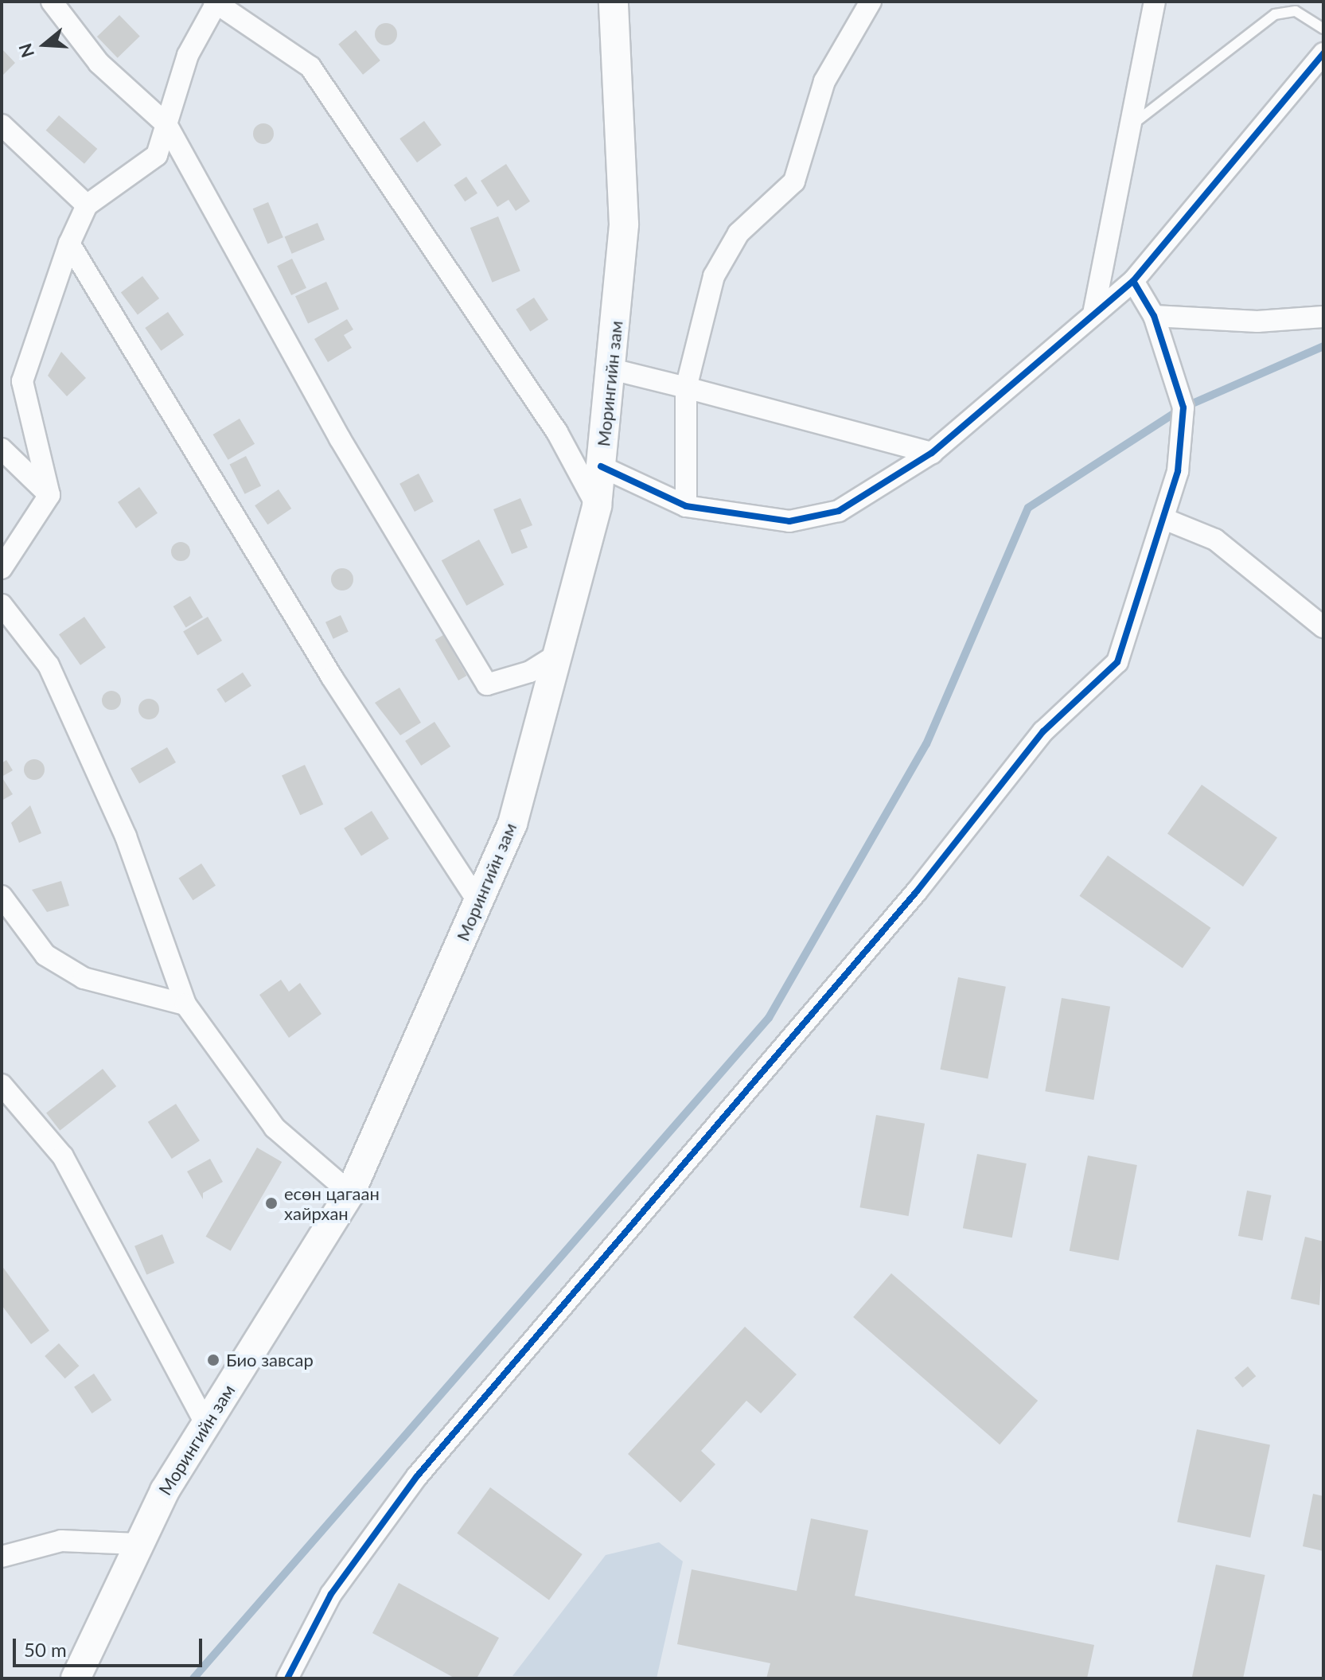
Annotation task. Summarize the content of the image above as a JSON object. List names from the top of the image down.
{
  "streets": {
    "main road": ["Морингийн зам"]
  },
  "places": ["есөн цагаан хайрхан", "Био завсар"],
  "scale_bar": "50 m",
  "north": "left"
}
